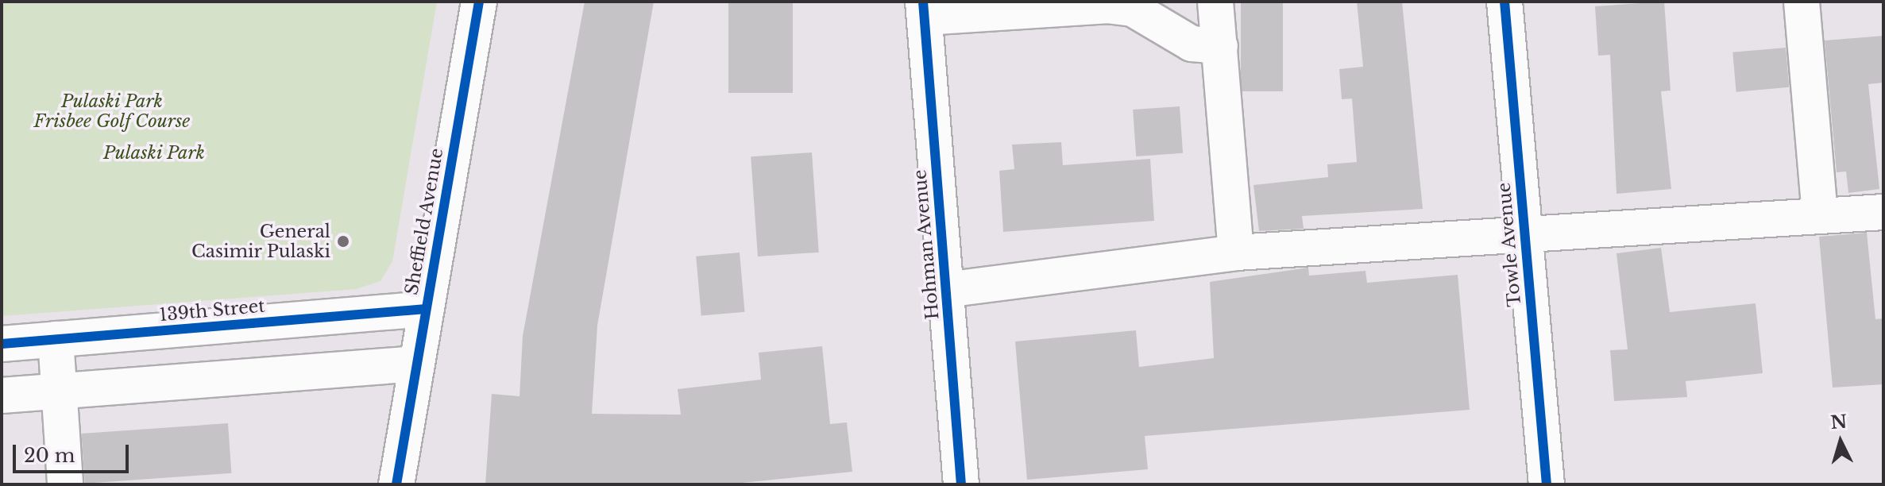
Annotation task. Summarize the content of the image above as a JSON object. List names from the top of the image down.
{
  "streets": {
    "street": [
      "Sheffield Avenue",
      "Hohman Avenue",
      "Towle Avenue",
      "139th Street"
    ]
  },
  "crossings": [
    ["Sheffield Avenue", "139th Street"]
  ],
  "parks": ["Pulaski Park Frisbee Golf Course", "Pulaski Park"],
  "places": ["General Casimir Pulaski"],
  "scale_bar": "20 m",
  "north": "top"
}
